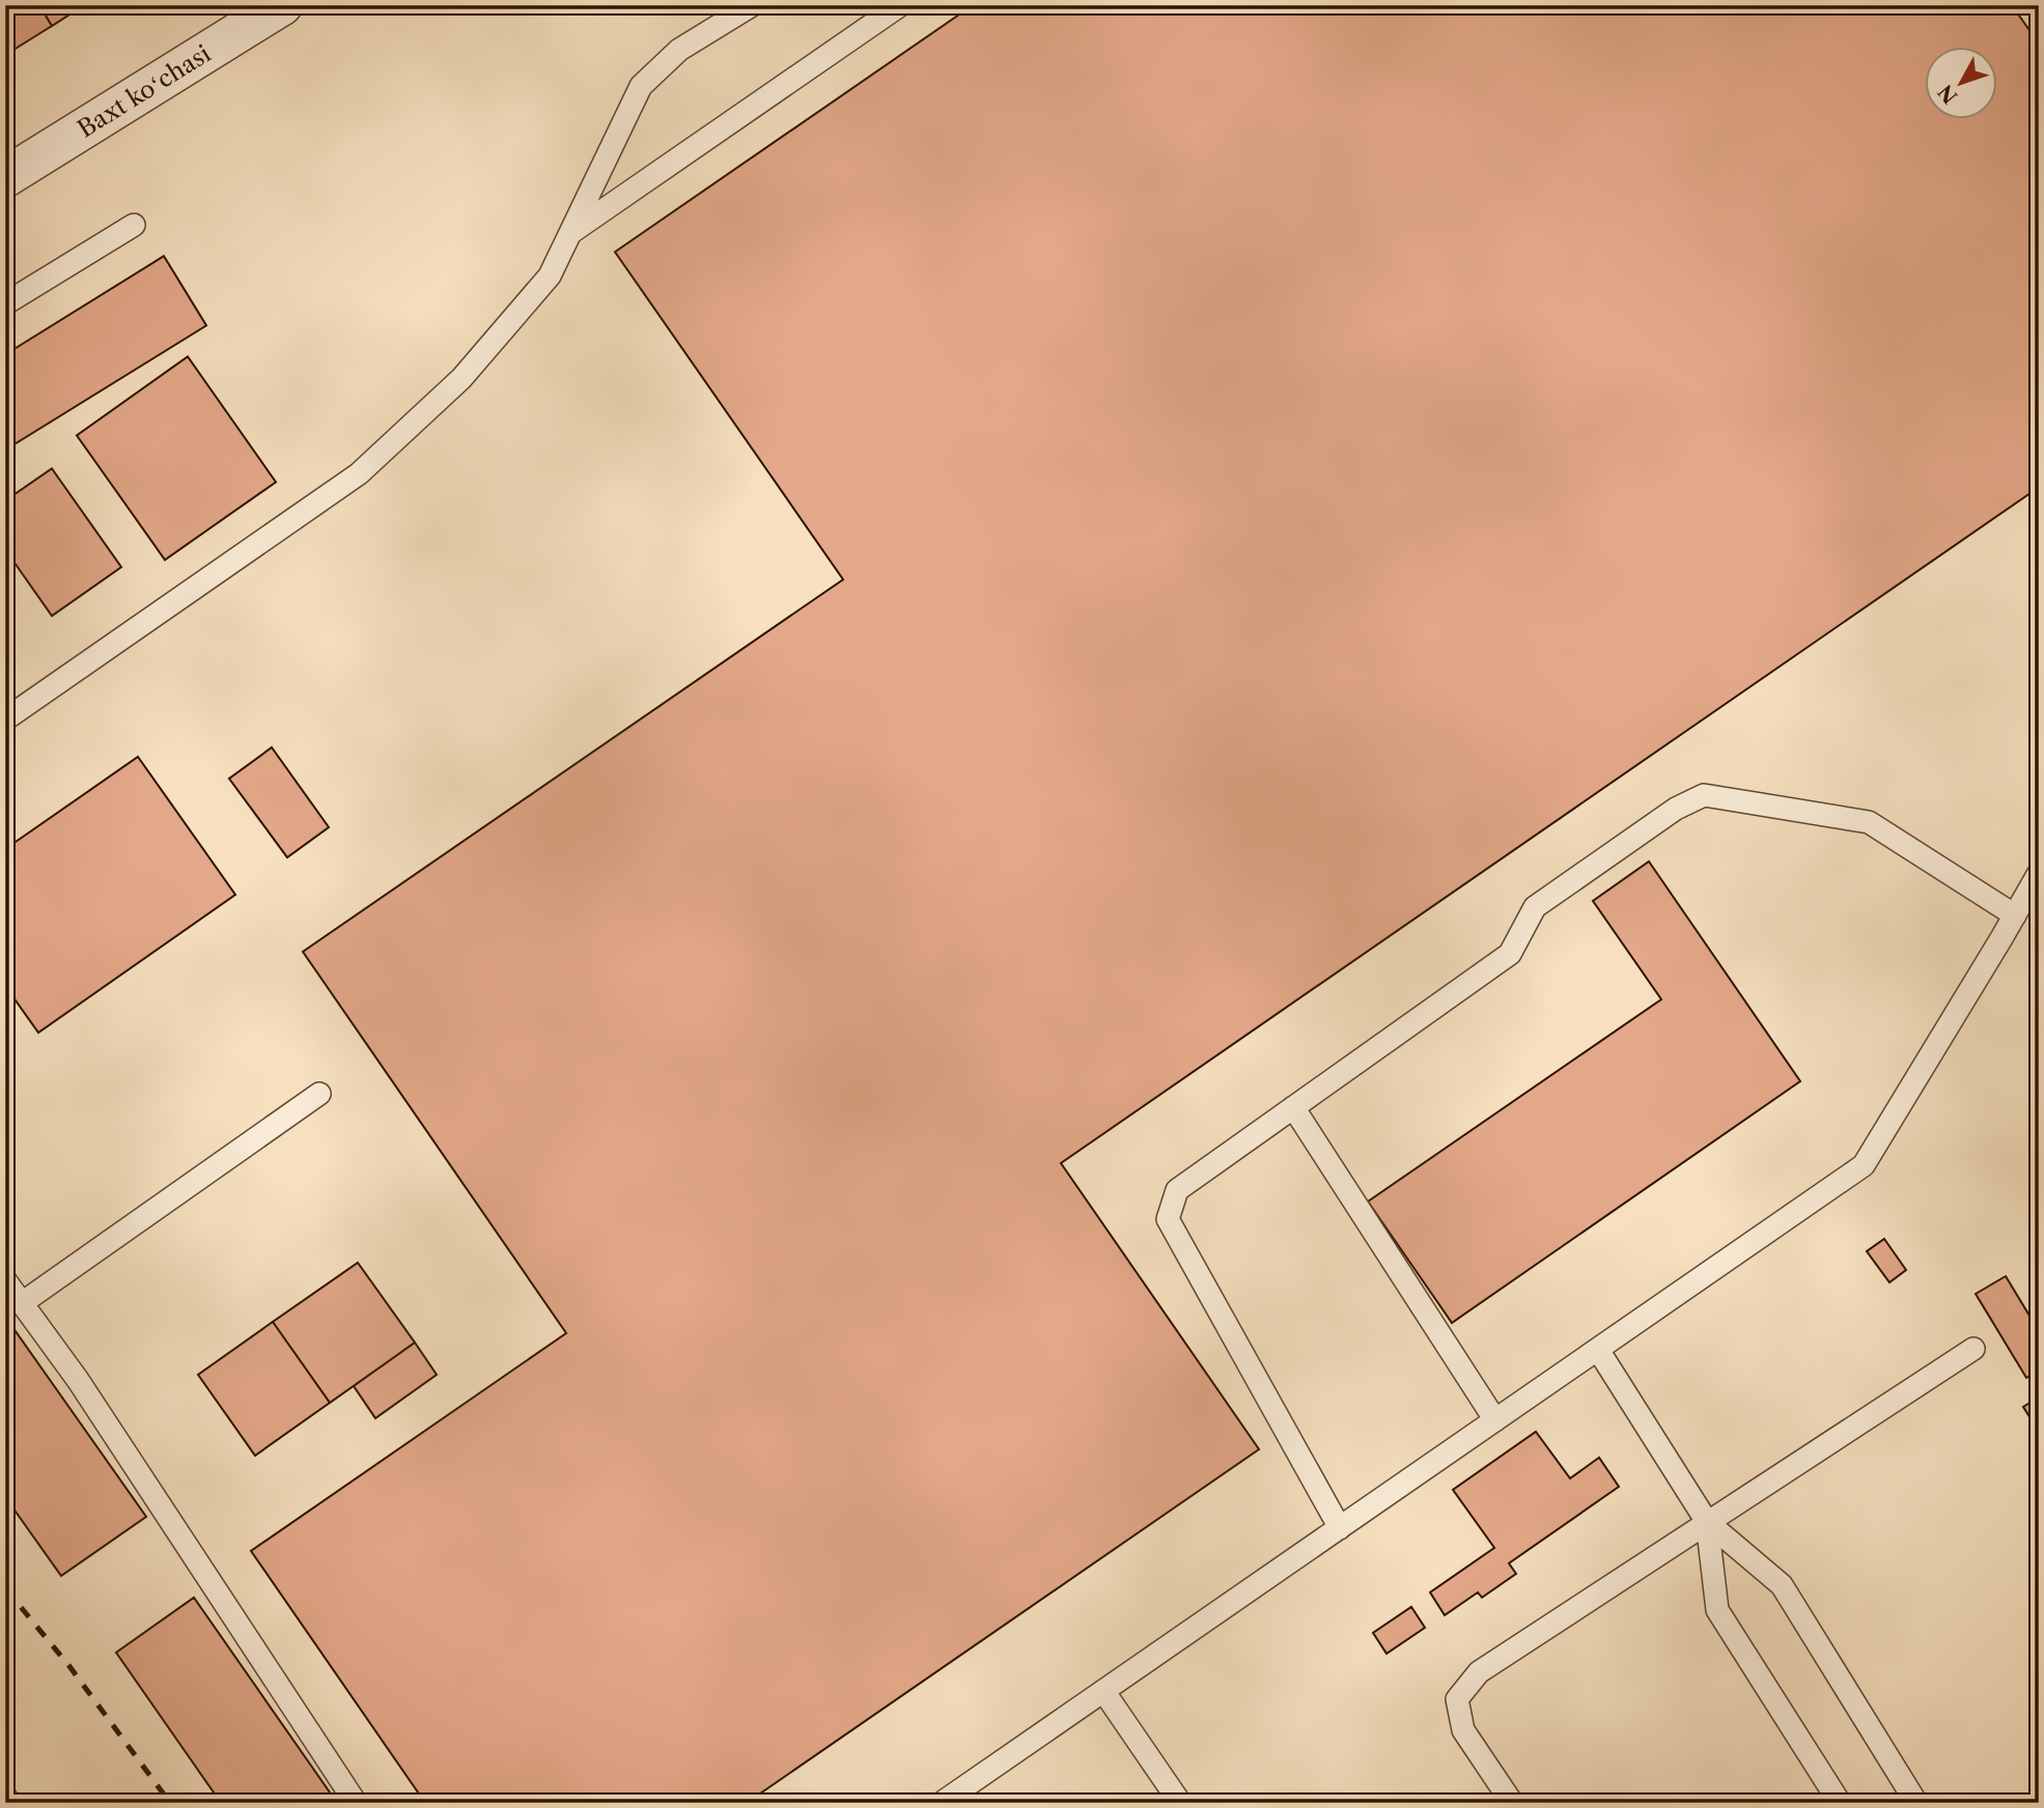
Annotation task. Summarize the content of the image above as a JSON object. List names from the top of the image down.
{
  "streets": {
    "street": ["Baxt koʻchasi"]
  },
  "north": "bottom left"
}
